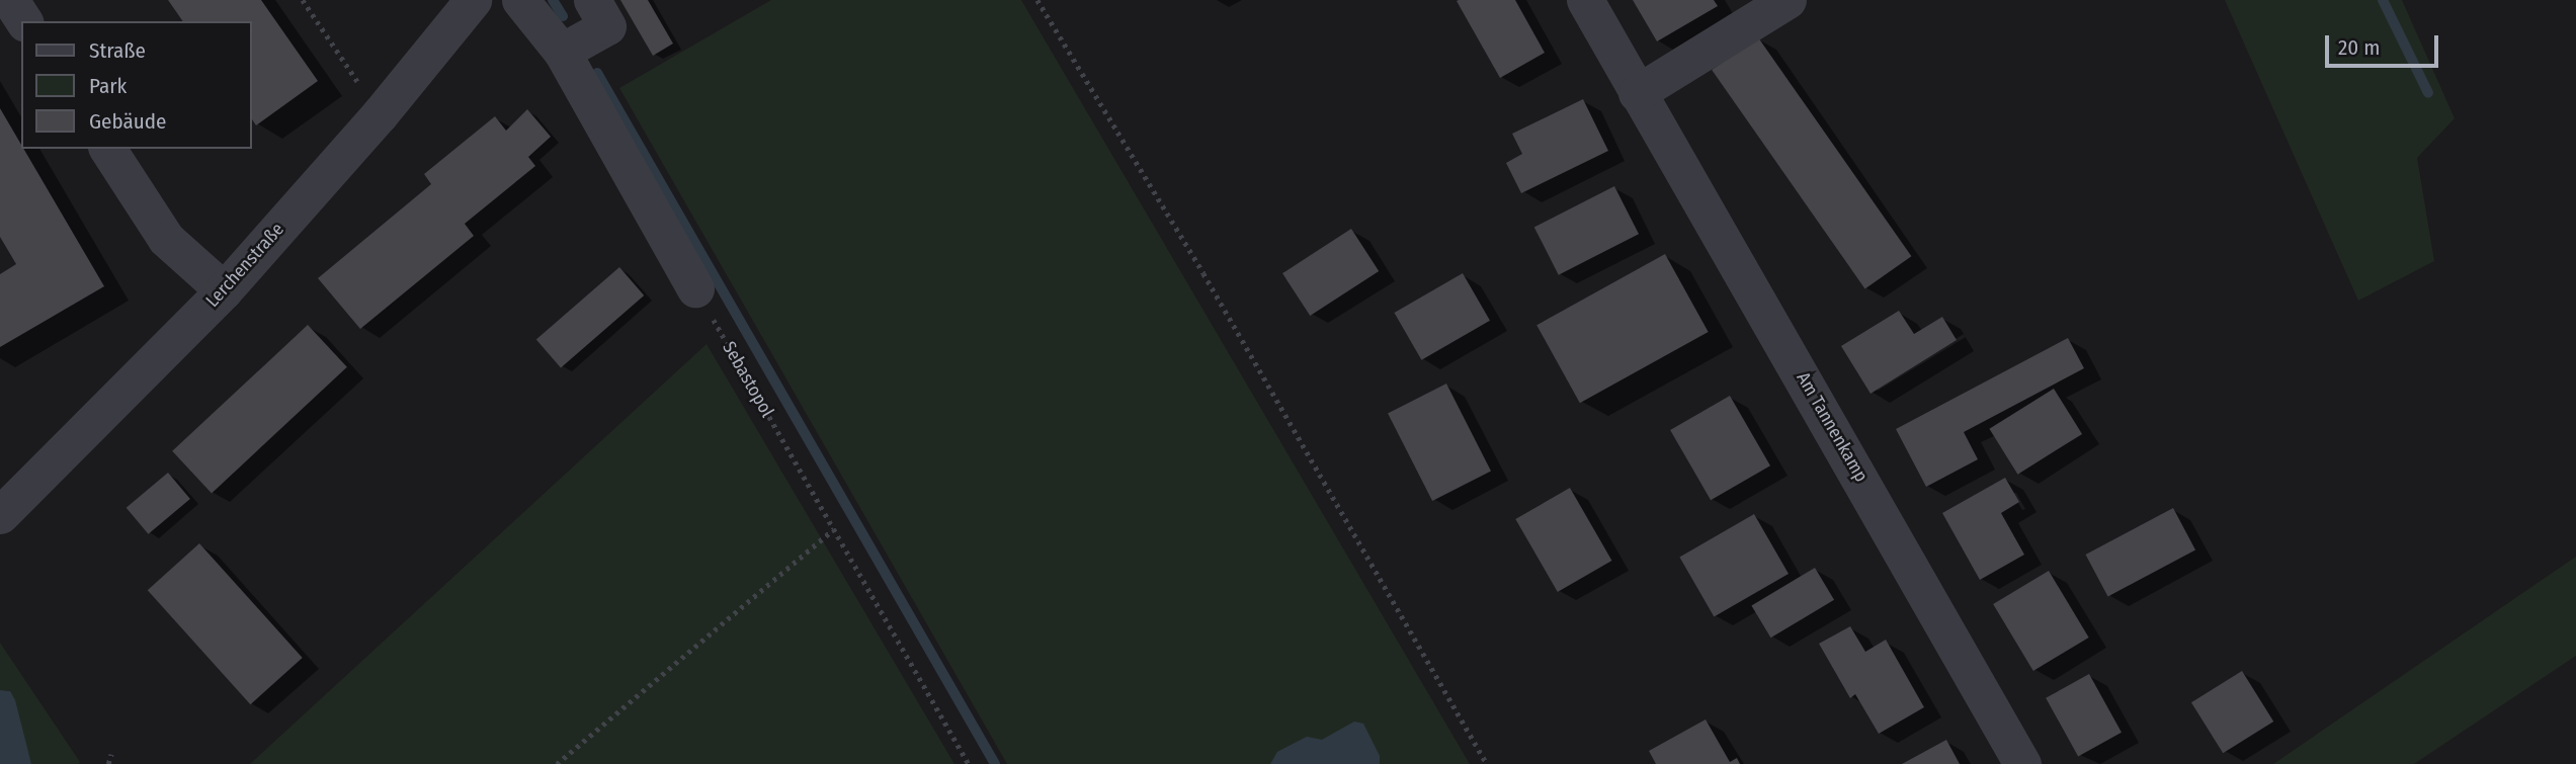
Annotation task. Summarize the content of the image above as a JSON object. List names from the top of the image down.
{
  "streets": {
    "street": ["Lerchenstraße", "Am Tannenkamp"],
    "path": ["Sebastopol"]
  },
  "legend": ["Straße", "Park", "Gebäude"],
  "scale_bar": "20 m"
}
